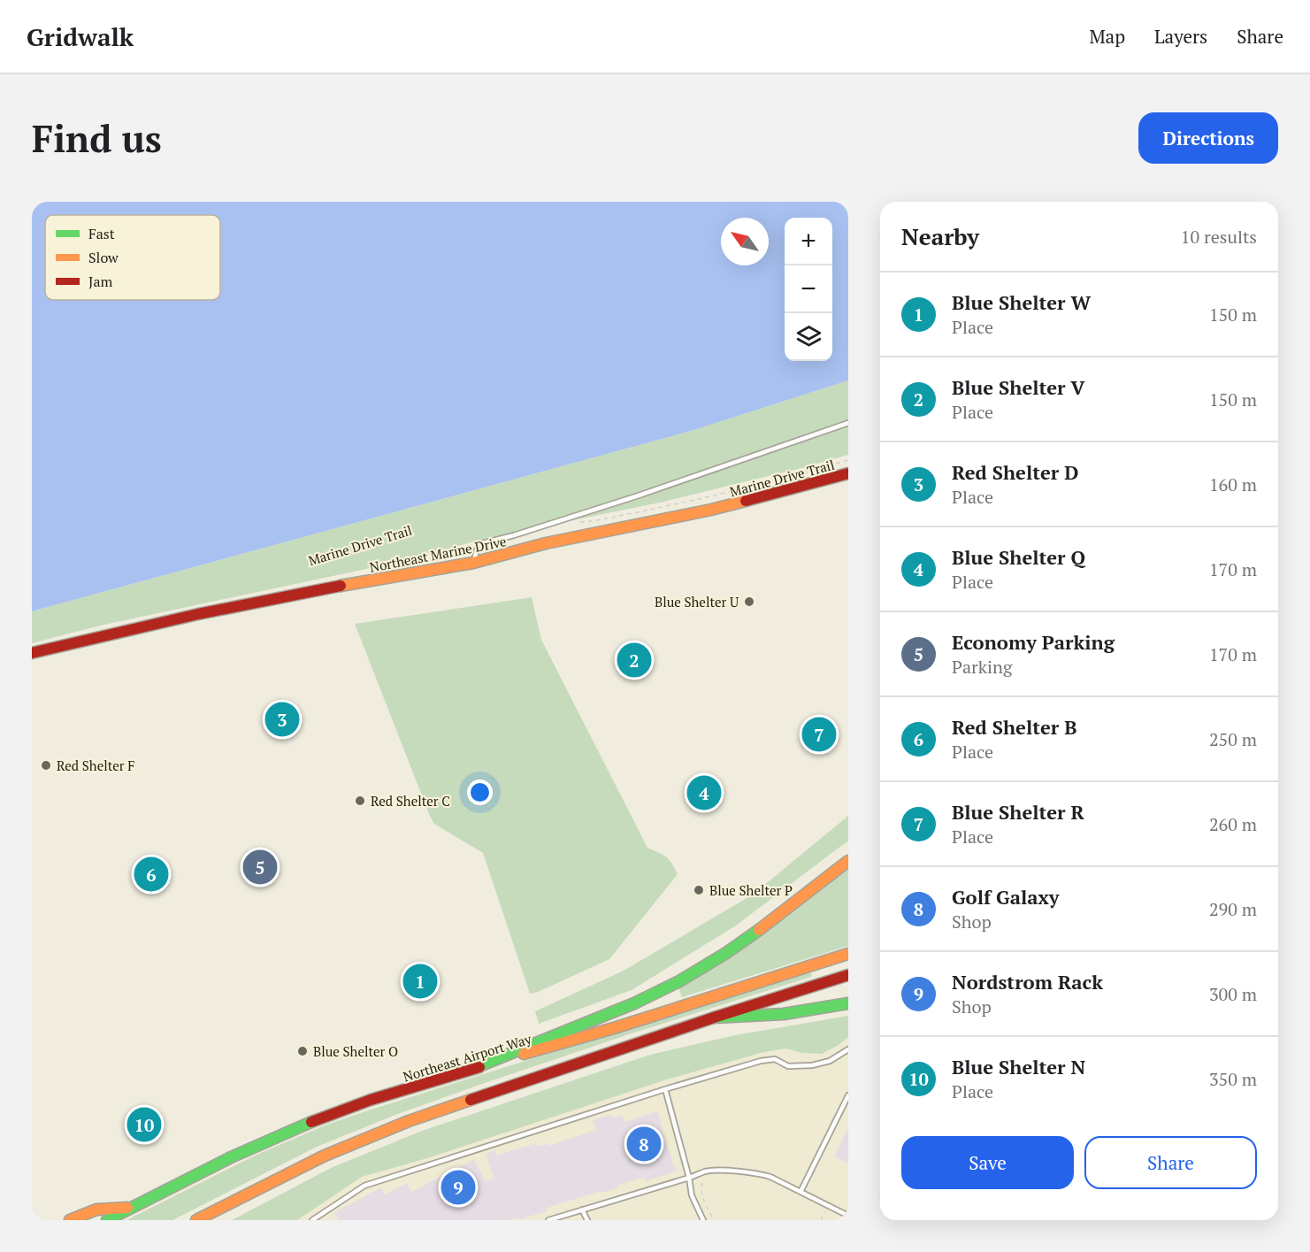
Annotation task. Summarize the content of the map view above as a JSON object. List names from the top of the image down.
{
  "streets": {
    "main road": ["Northeast Marine Drive", "Northeast Airport Way"],
    "path": ["Marine Drive Trail"]
  },
  "places": [
    "Blue Shelter U",
    "Red Shelter F",
    "Red Shelter C",
    "Blue Shelter P",
    "Blue Shelter O"
  ],
  "legend": ["Fast", "Slow", "Jam"],
  "north": "top left",
  "page": {
    "header": "Gridwalk",
    "nav": ["Map", "Layers", "Share"],
    "buttons": [
      "Directions",
      ["Save", "Share"]
    ],
    "title": "Find us",
    "heading": ["Nearby", "10 results"],
    "map_buttons": ["+", "−"],
    "list": [
      {
        "mark": "1",
        "name": "Blue Shelter W",
        "note": "Place",
        "value": "150 m"
      },
      {
        "mark": "2",
        "name": "Blue Shelter V",
        "note": "Place",
        "value": "150 m"
      },
      {
        "mark": "3",
        "name": "Red Shelter D",
        "note": "Place",
        "value": "160 m"
      },
      {
        "mark": "4",
        "name": "Blue Shelter Q",
        "note": "Place",
        "value": "170 m"
      },
      {
        "mark": "5",
        "name": "Economy Parking",
        "note": "Parking",
        "value": "170 m"
      },
      {
        "mark": "6",
        "name": "Red Shelter B",
        "note": "Place",
        "value": "250 m"
      },
      {
        "mark": "7",
        "name": "Blue Shelter R",
        "note": "Place",
        "value": "260 m"
      },
      {
        "mark": "8",
        "name": "Golf Galaxy",
        "note": "Shop",
        "value": "290 m"
      },
      {
        "mark": "9",
        "name": "Nordstrom Rack",
        "note": "Shop",
        "value": "300 m"
      },
      {
        "mark": "10",
        "name": "Blue Shelter N",
        "note": "Place",
        "value": "350 m"
      }
    ],
    "pins": [
      "2",
      "3",
      "7",
      "4",
      "5",
      "6",
      "1",
      "10",
      "8",
      "9"
    ]
  }
}
